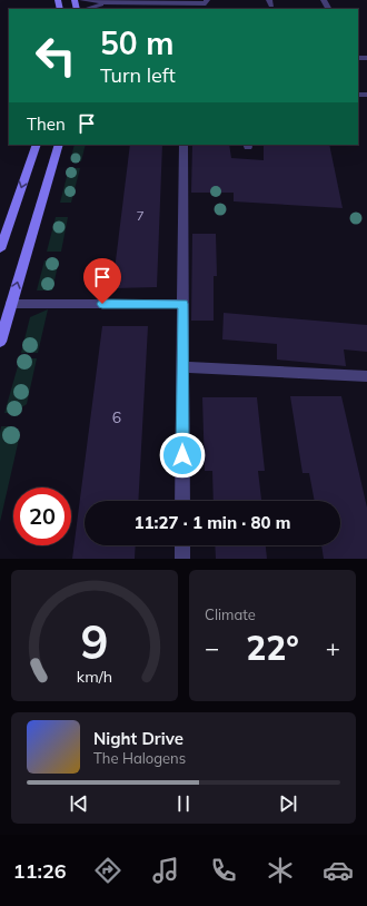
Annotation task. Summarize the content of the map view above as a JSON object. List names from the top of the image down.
{
  "house_numbers": ["7", "6"],
  "page": {
    "turn": ["50 m", "Turn left"],
    "then": "Then",
    "limit": "20",
    "trip": "11:27 · 1 min · 80 m",
    "tile": "Climate",
    "heat": ["−", "22°", "+"],
    "song": ["Night Drive", "The Halogens"],
    "tabs": "11:26",
    "gauge": ["9", "km/h"]
  }
}
